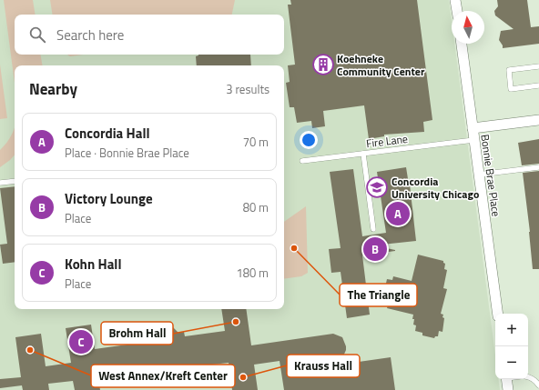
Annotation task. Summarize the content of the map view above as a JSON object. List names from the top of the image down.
{
  "streets": {
    "street": ["Bonnie Brae Place"],
    "lane": ["Fire Lane"]
  },
  "crossings": [
    ["Fire Lane", "Bonnie Brae Place"]
  ],
  "places": {
    "building": ["Koehneke Community Center"],
    "school or university": ["Concordia University Chicago"],
    "other": [
      "The Triangle",
      "Brohm Hall",
      "West Annex/Kreft Center",
      "Krauss Hall"
    ]
  },
  "north": "top",
  "page": {
    "search": "Search here",
    "heading": ["Nearby", "3 results"],
    "list": [
      {
        "mark": "A",
        "name": "Concordia Hall",
        "note": "Place · Bonnie Brae Place",
        "value": "70 m"
      },
      {
        "mark": "B",
        "name": "Victory Lounge",
        "note": "Place",
        "value": "80 m"
      },
      {
        "mark": "C",
        "name": "Kohn Hall",
        "note": "Place",
        "value": "180 m"
      }
    ],
    "pins": ["A", "B", "C"],
    "map_buttons": ["+", "−"]
  }
}
